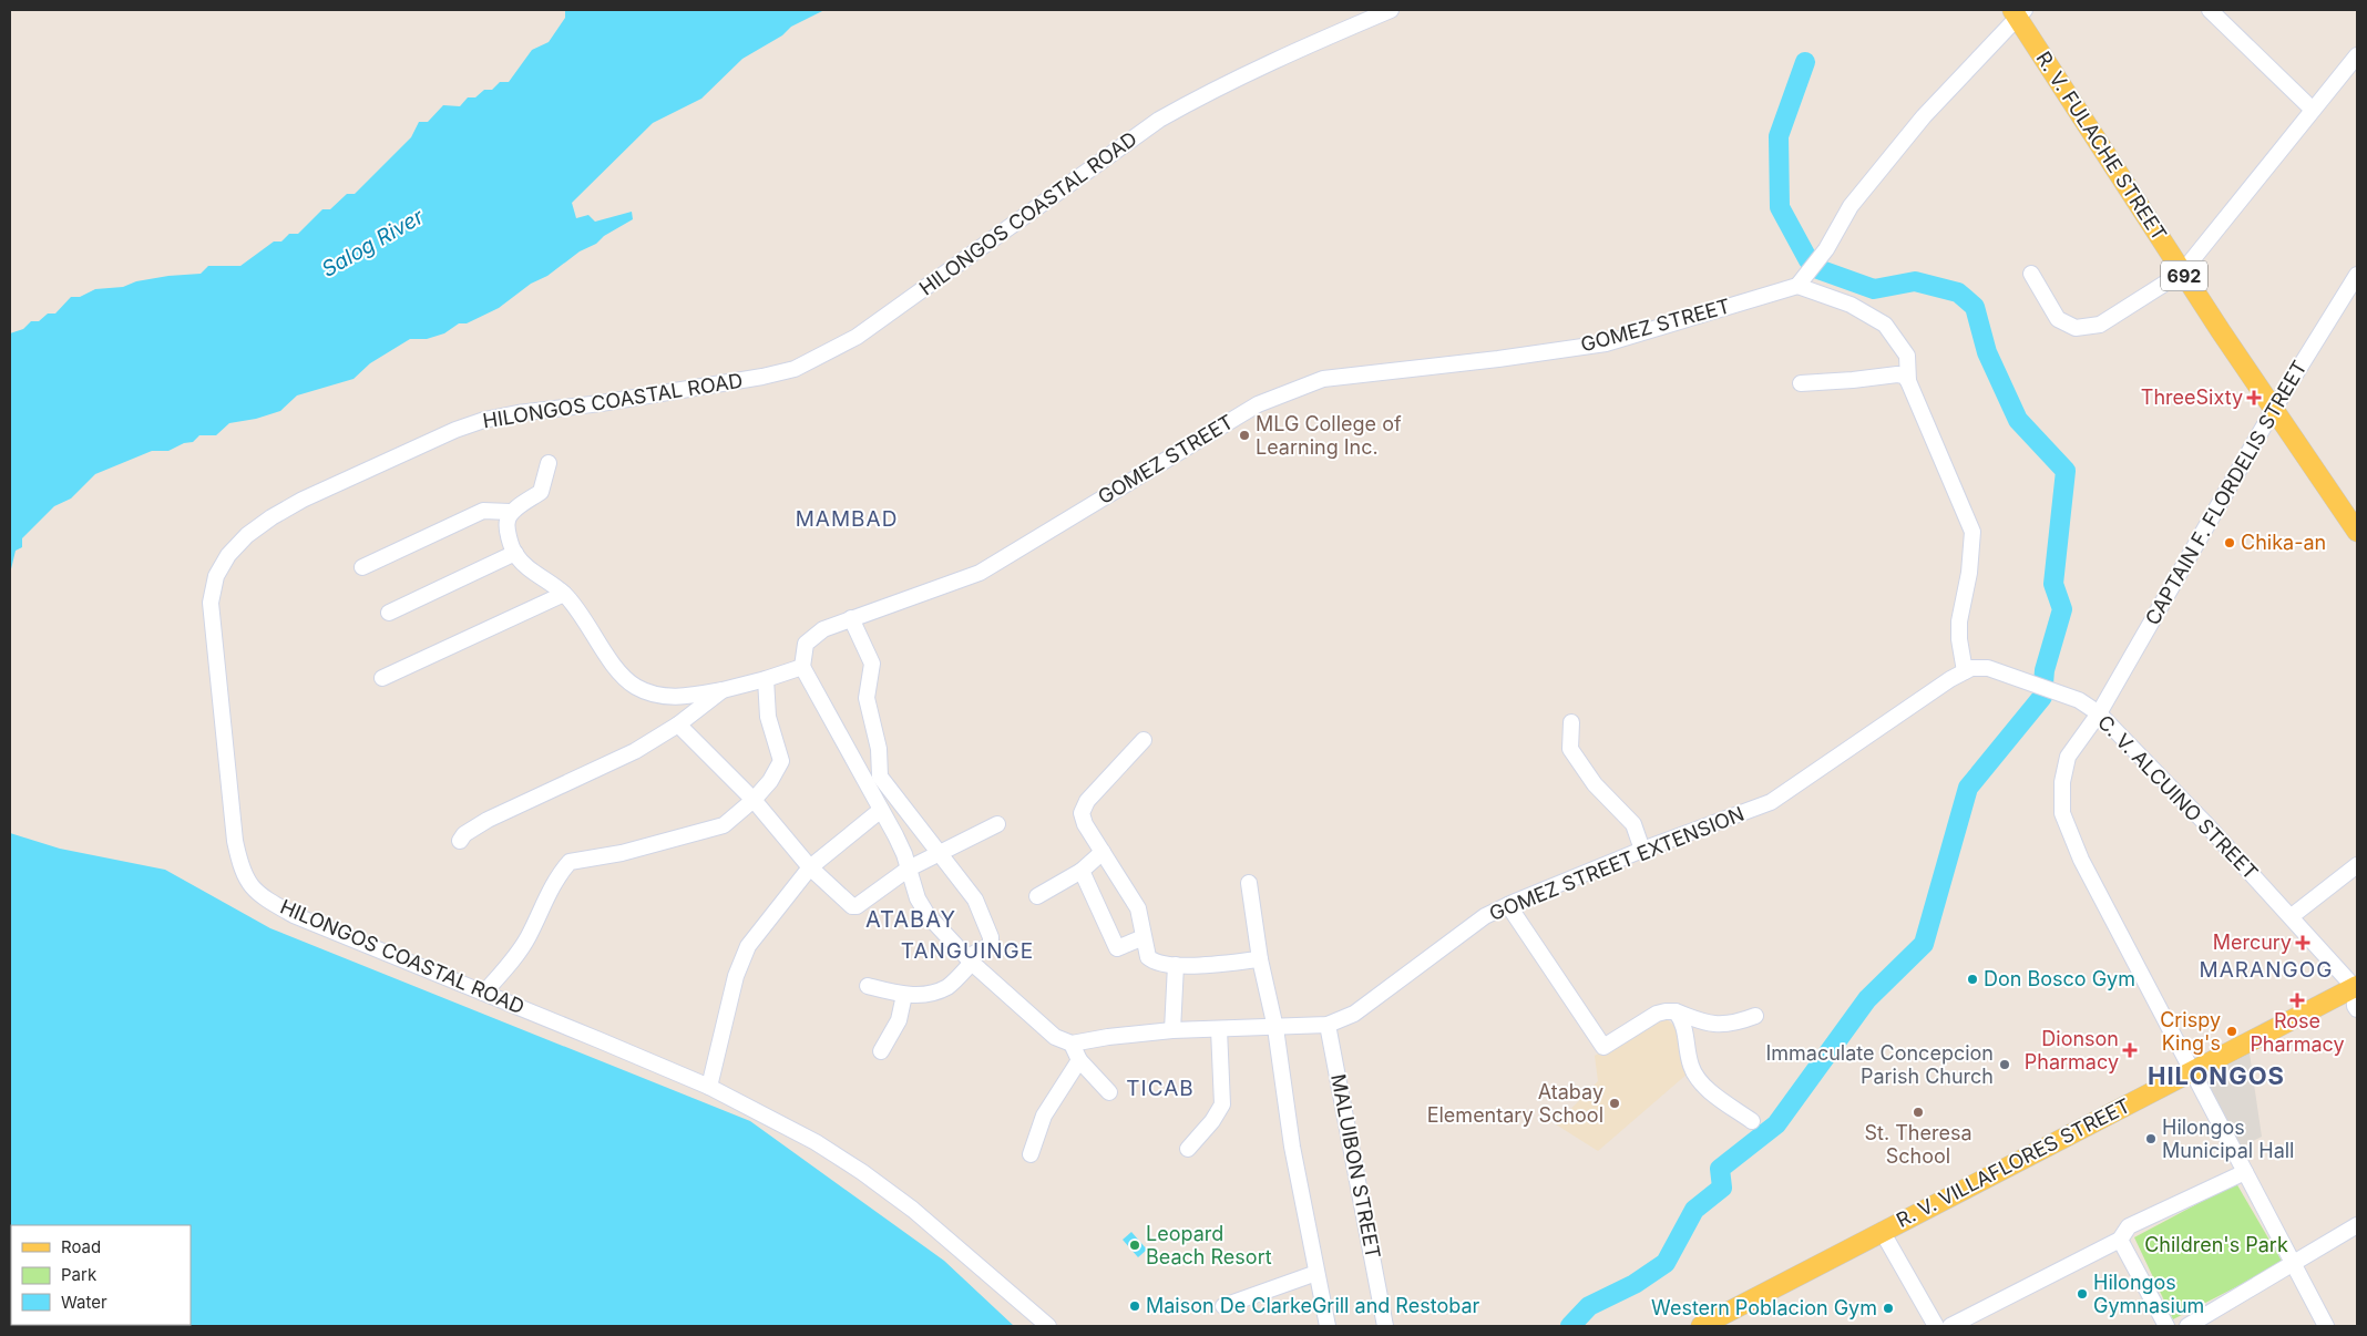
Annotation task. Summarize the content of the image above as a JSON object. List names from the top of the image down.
{
  "streets": {
    "main road": ["R. V. FULACHE STREET", "692", "R. V. VILLAFLORES STREET"],
    "street": [
      "HILONGOS COASTAL ROAD",
      "GOMEZ STREET",
      "CAPTAIN F. FLORDELIS STREET",
      "C. V. ALCUINO STREET",
      "GOMEZ STREET EXTENSION",
      "MALUIBON STREET"
    ]
  },
  "crossings": [
    ["R. V. FULACHE STREET", "CAPTAIN F. FLORDELIS STREET"],
    ["CAPTAIN F. FLORDELIS STREET", "C. V. ALCUINO STREET"],
    ["CAPTAIN F. FLORDELIS STREET", "R. V. VILLAFLORES STREET"],
    ["C. V. ALCUINO STREET", "GOMEZ STREET EXTENSION"],
    ["C. V. ALCUINO STREET", "R. V. VILLAFLORES STREET"],
    ["GOMEZ STREET EXTENSION", "MALUIBON STREET"]
  ],
  "districts": [
    "MAMBAD",
    "ATABAY",
    "TANGUINGE",
    "MARANGOG",
    "HILONGOS",
    "TICAB"
  ],
  "water": ["Salog River"],
  "parks": ["Children's Park"],
  "places": {
    "health": [
      "ThreeSixty",
      "Mercury",
      "Rose Pharmacy",
      "Dionson Pharmacy"
    ],
    "other": [
      "MLG College of Learning Inc.",
      "Chika-an",
      "Don Bosco Gym",
      "Crispy King's",
      "Immaculate Concepcion Parish Church",
      "Atabay Elementary School",
      "St. Theresa School",
      "Hilongos Municipal Hall",
      "Leopard Beach Resort",
      "Hilongos Gymnasium",
      "Maison De ClarkeGrill and Restobar",
      "Western Poblacion Gym"
    ]
  },
  "legend": ["Road", "Park", "Water"]
}
